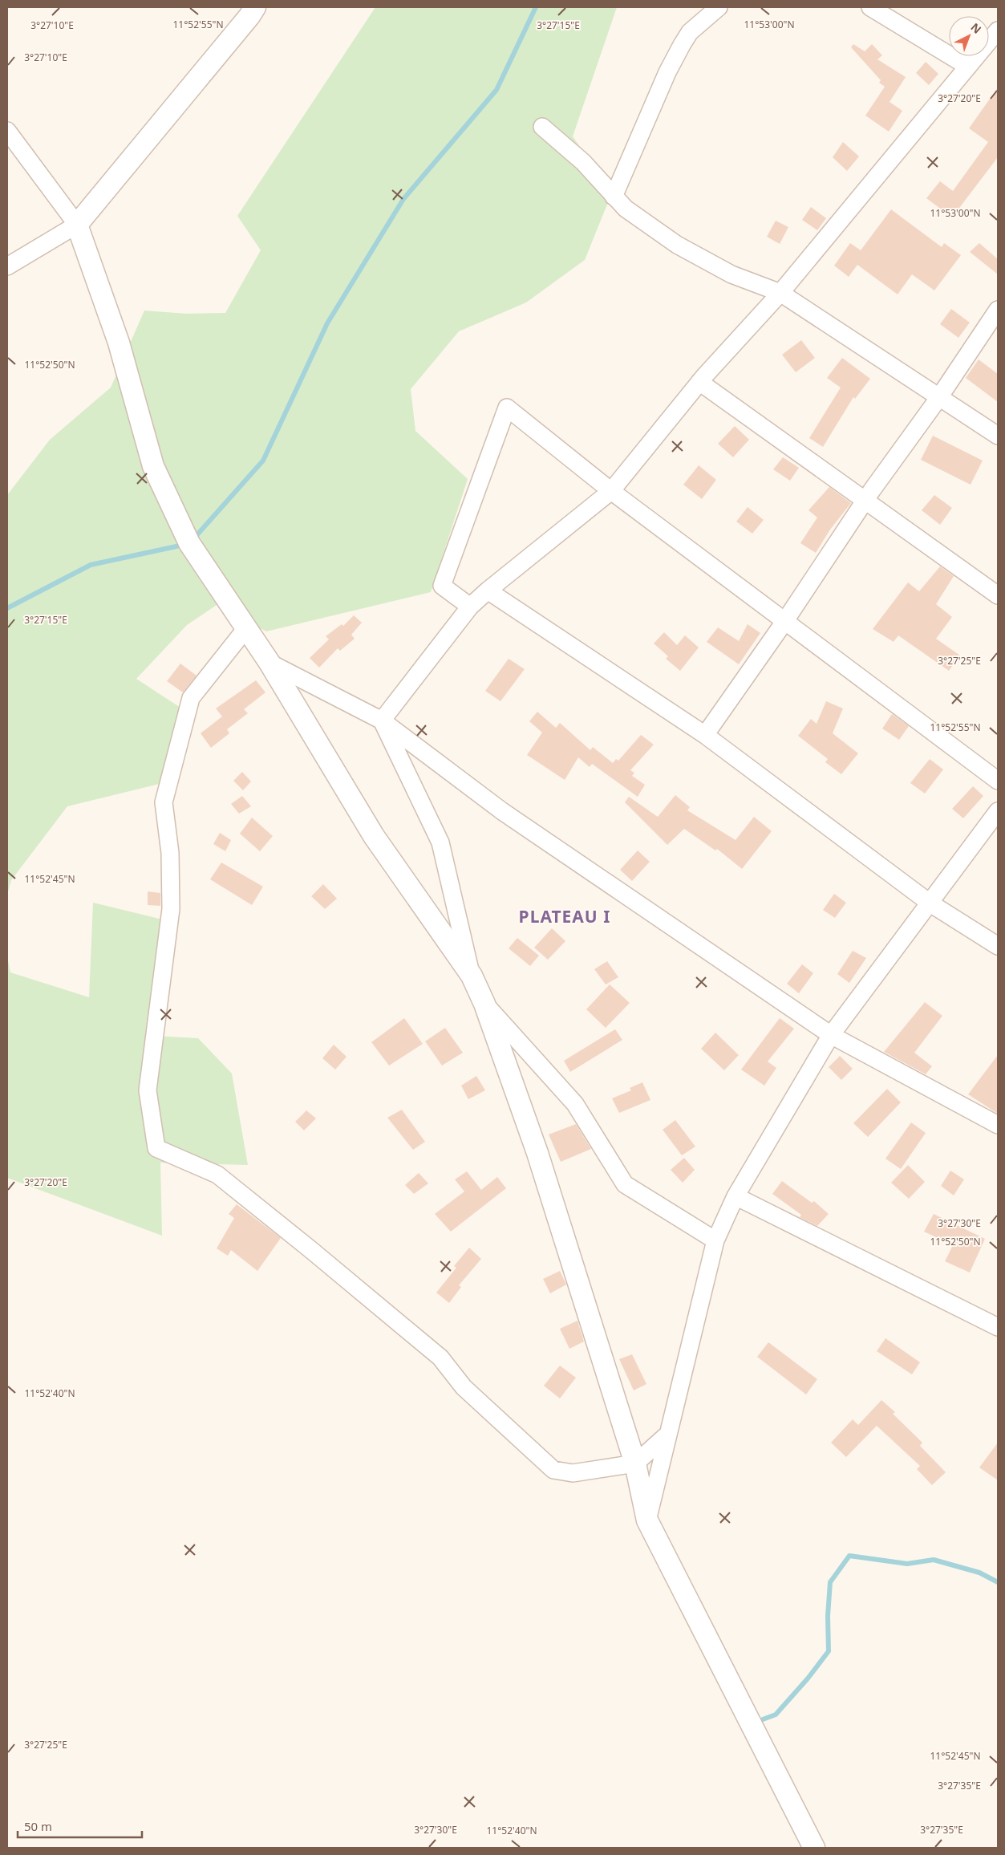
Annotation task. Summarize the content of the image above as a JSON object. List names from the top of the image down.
{
  "districts": ["PLATEAU I"],
  "scale_bar": "50 m",
  "north": "top right",
  "coordinates": [
    "11°52'55\"N",
    "11°53'00\"N",
    "3°27'10\"E",
    "3°27'15\"E",
    "3°27'20\"E",
    "11°52'50\"N",
    "3°27'25\"E",
    "11°52'45\"N",
    "3°27'30\"E",
    "11°52'40\"N",
    "3°27'35\"E"
  ]
}
